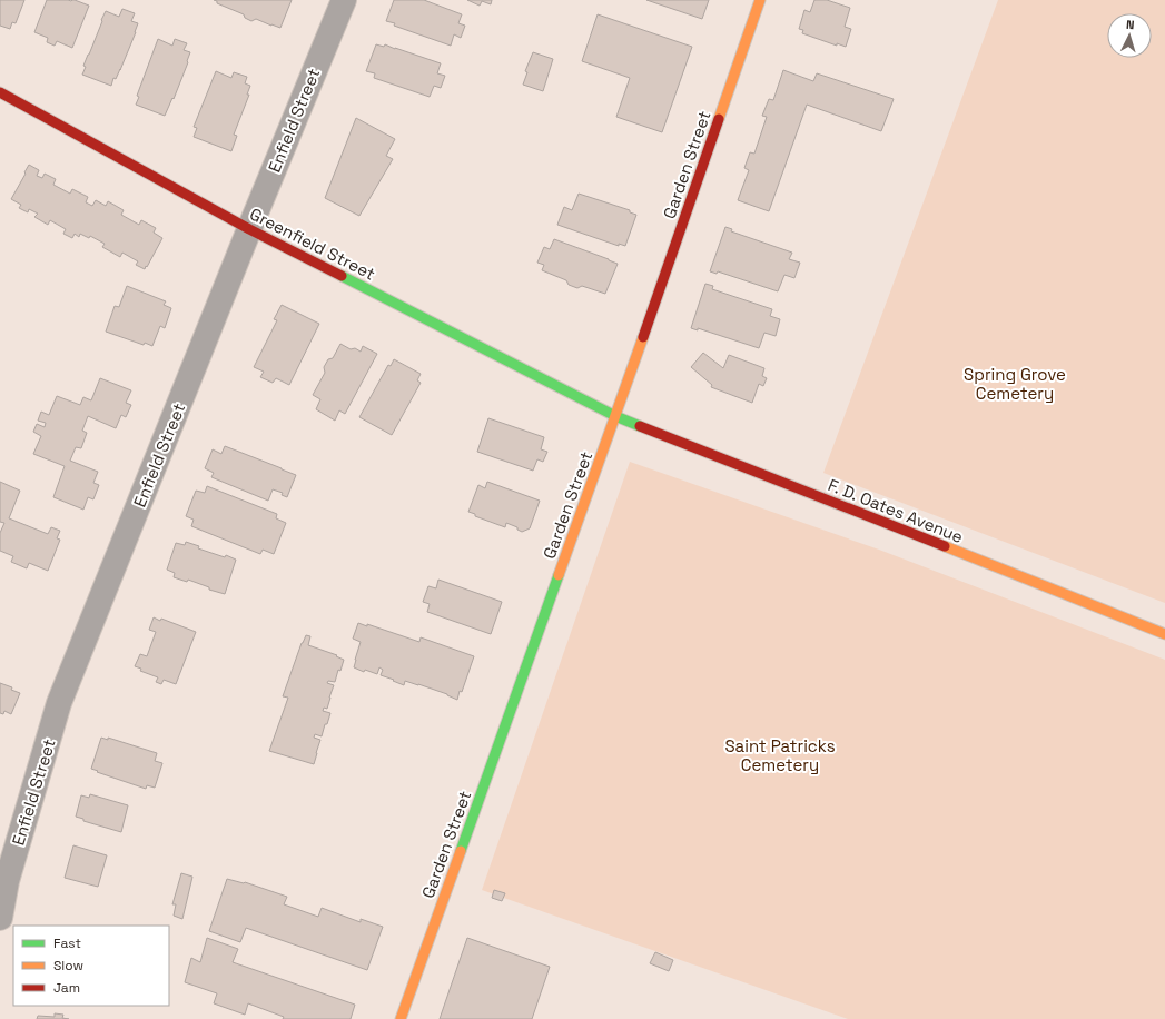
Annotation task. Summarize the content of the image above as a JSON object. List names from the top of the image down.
{
  "streets": {
    "street": [
      "Enfield Street",
      "Garden Street",
      "Greenfield Street",
      "F. D. Oates Avenue"
    ]
  },
  "crossings": [
    ["Enfield Street", "Greenfield Street"],
    ["Garden Street", "Greenfield Street"],
    ["Garden Street", "F. D. Oates Avenue"],
    ["Greenfield Street", "F. D. Oates Avenue"]
  ],
  "parks": ["Spring Grove Cemetery", "Saint Patricks Cemetery"],
  "legend": ["Fast", "Slow", "Jam"],
  "north": "top"
}
